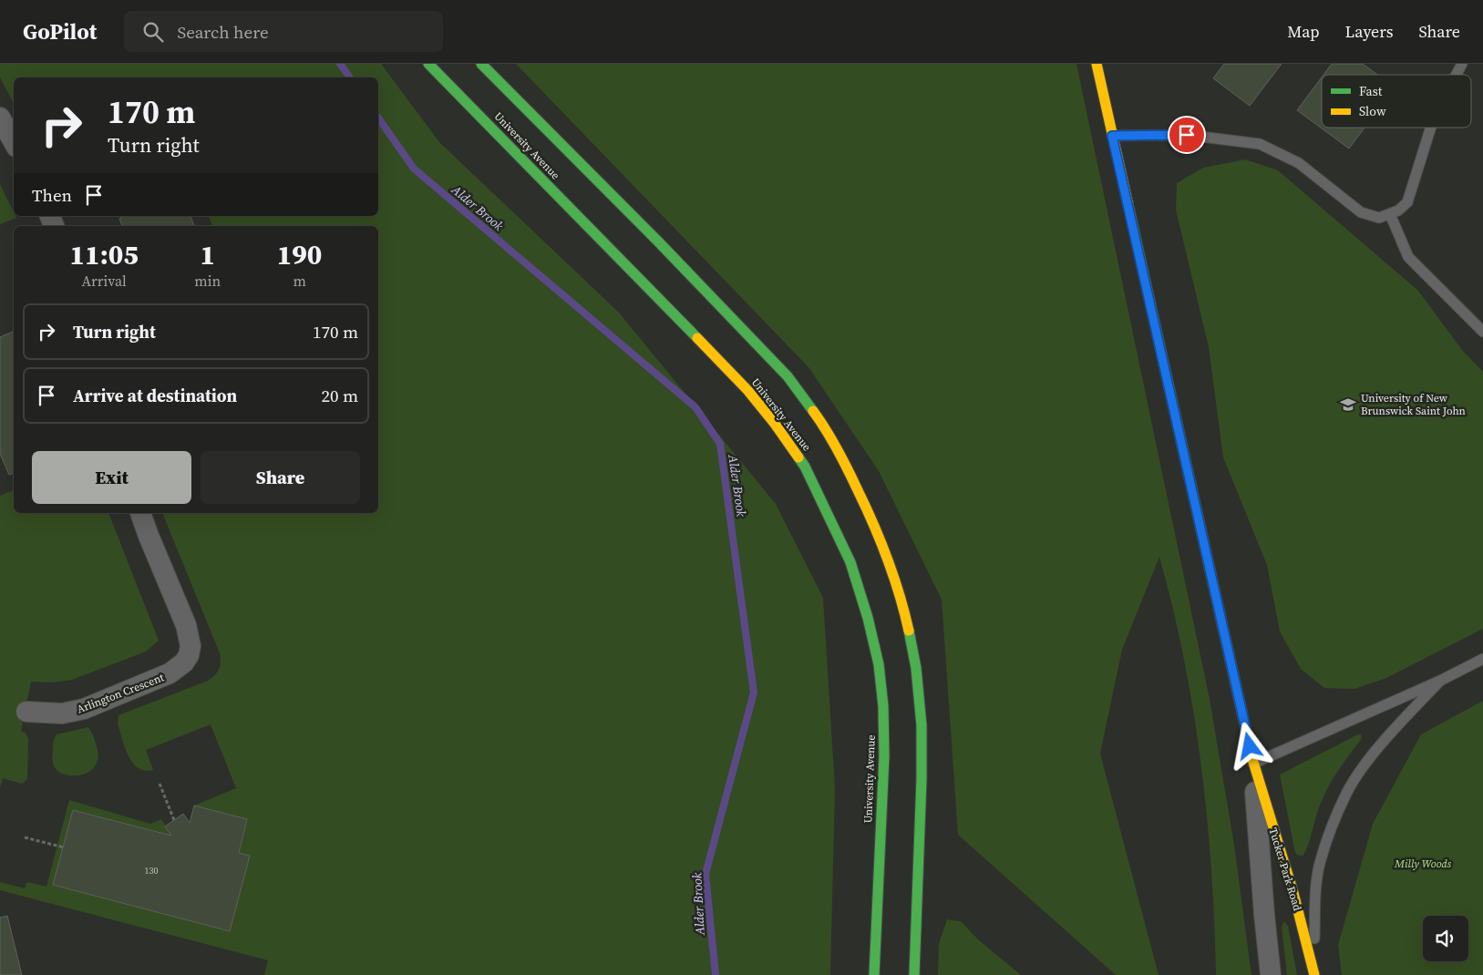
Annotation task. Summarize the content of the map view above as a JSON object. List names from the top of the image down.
{
  "streets": {
    "main road": ["University Avenue", "Tucker Park Road"],
    "street": ["Arlington Crescent"]
  },
  "water": ["Alder Brook"],
  "parks": ["Milly Woods"],
  "places": {
    "school or university": ["University of New Brunswick Saint John"]
  },
  "house_numbers": ["130"],
  "legend": ["Fast", "Slow"],
  "page": {
    "header": "GoPilot",
    "search": "Search here",
    "nav": ["Map", "Layers", "Share"],
    "turn": ["170 m", "Turn right"],
    "then": "Then",
    "eta": [
      "11:05",
      "Arrival",
      "1",
      "min",
      "190",
      "m"
    ],
    "list": [
      {
        "name": "Turn right",
        "value": "170 m"
      },
      {
        "name": "Arrive at destination",
        "value": "20 m"
      }
    ],
    "buttons": ["Exit", "Share"]
  }
}
